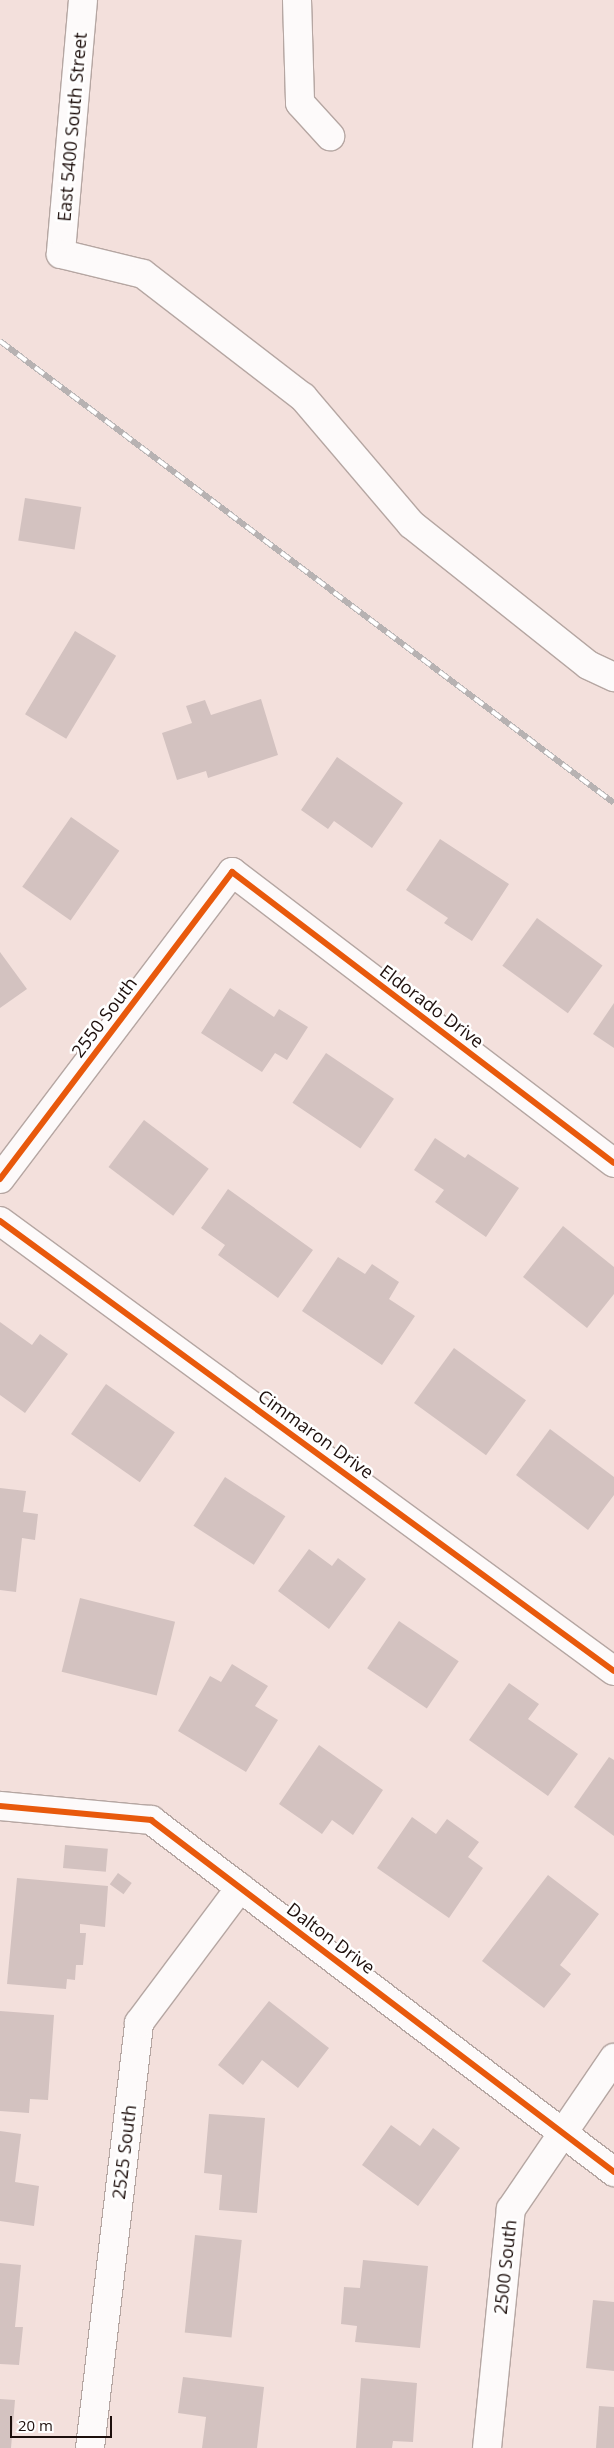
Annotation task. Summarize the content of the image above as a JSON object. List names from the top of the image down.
{
  "streets": {
    "street": [
      "East 5400 South Street",
      "Eldorado Drive",
      "2550 South",
      "Cimmaron Drive",
      "Dalton Drive",
      "2525 South",
      "2500 South"
    ]
  },
  "crossings": [
    ["Eldorado Drive", "2550 South"],
    ["Dalton Drive", "2525 South"],
    ["Dalton Drive", "2500 South"]
  ],
  "scale_bar": "20 m"
}
